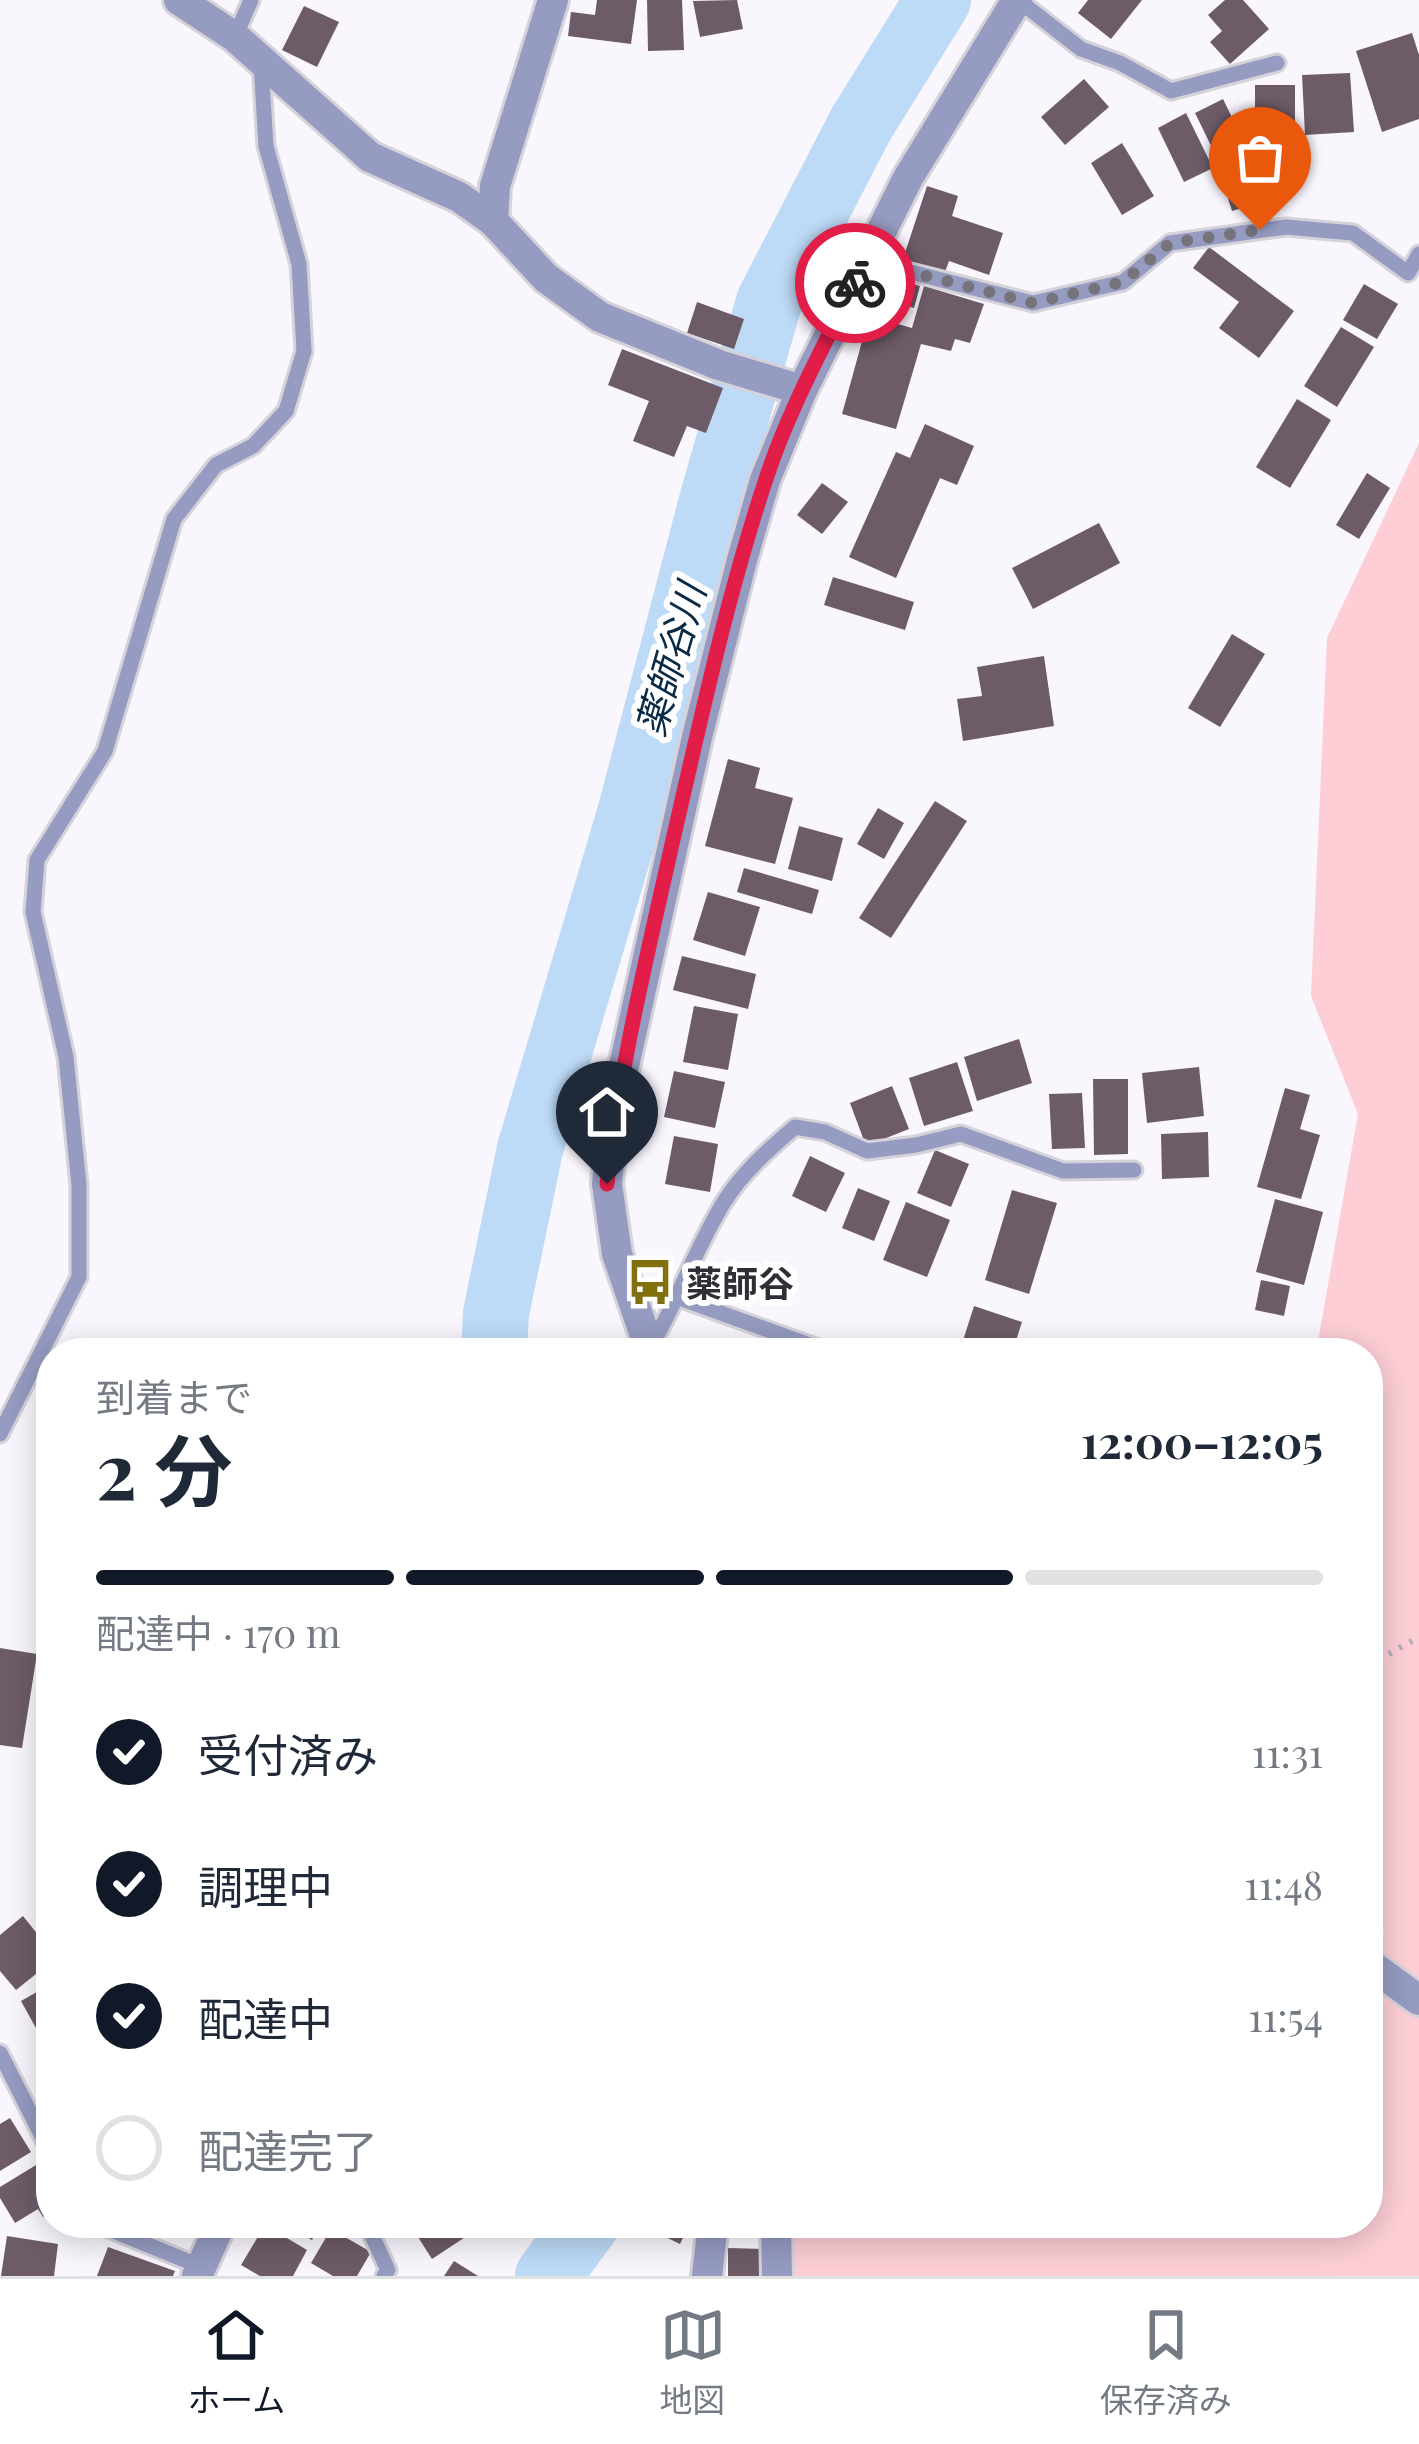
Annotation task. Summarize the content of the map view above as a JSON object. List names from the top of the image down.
{
  "water": ["薬師谷川"],
  "places": {
    "bus stop": ["薬師谷"]
  },
  "page": {
    "heading": ["2 分", "到着まで", "12:00–12:05"],
    "bar": "配達中 · 170 m",
    "list": [
      ["受付済み", "11:31"],
      ["調理中", "11:48"],
      ["配達中", "11:54"],
      "配達完了"
    ],
    "tabs": ["ホーム", "地図", "保存済み"]
  }
}
